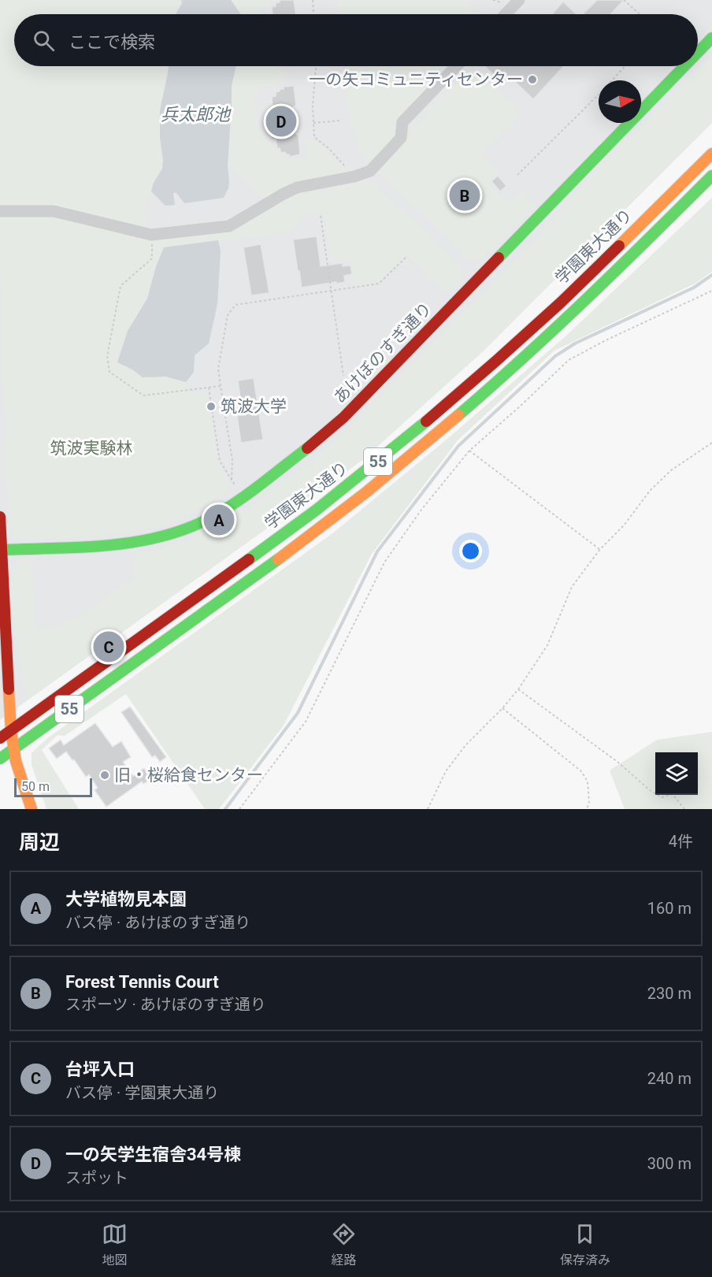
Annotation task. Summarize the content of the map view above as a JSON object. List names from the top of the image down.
{
  "streets": {
    "main road": ["学園東大通り", "あけぼのすぎ通り", "55"]
  },
  "water": ["兵太郎池"],
  "parks": ["筑波実験林"],
  "places": ["一の矢コミュニティセンター", "筑波大学", "旧・桜給食センター"],
  "scale_bar": "50 m",
  "north": "right",
  "page": {
    "search": "ここで検索",
    "pins": [
      "D",
      "B",
      "A",
      "C"
    ],
    "scale": "50 m",
    "heading": ["周辺", "4件"],
    "list": [
      {
        "mark": "A",
        "name": "大学植物見本園",
        "note": "バス停 · あけぼのすぎ通り",
        "value": "160 m"
      },
      {
        "mark": "B",
        "name": "Forest Tennis Court",
        "note": "スポーツ · あけぼのすぎ通り",
        "value": "230 m"
      },
      {
        "mark": "C",
        "name": "台坪入口",
        "note": "バス停 · 学園東大通り",
        "value": "240 m"
      },
      {
        "mark": "D",
        "name": "一の矢学生宿舎34号棟",
        "note": "スポット",
        "value": "300 m"
      }
    ],
    "nav": ["地図", "経路", "保存済み"]
  }
}
